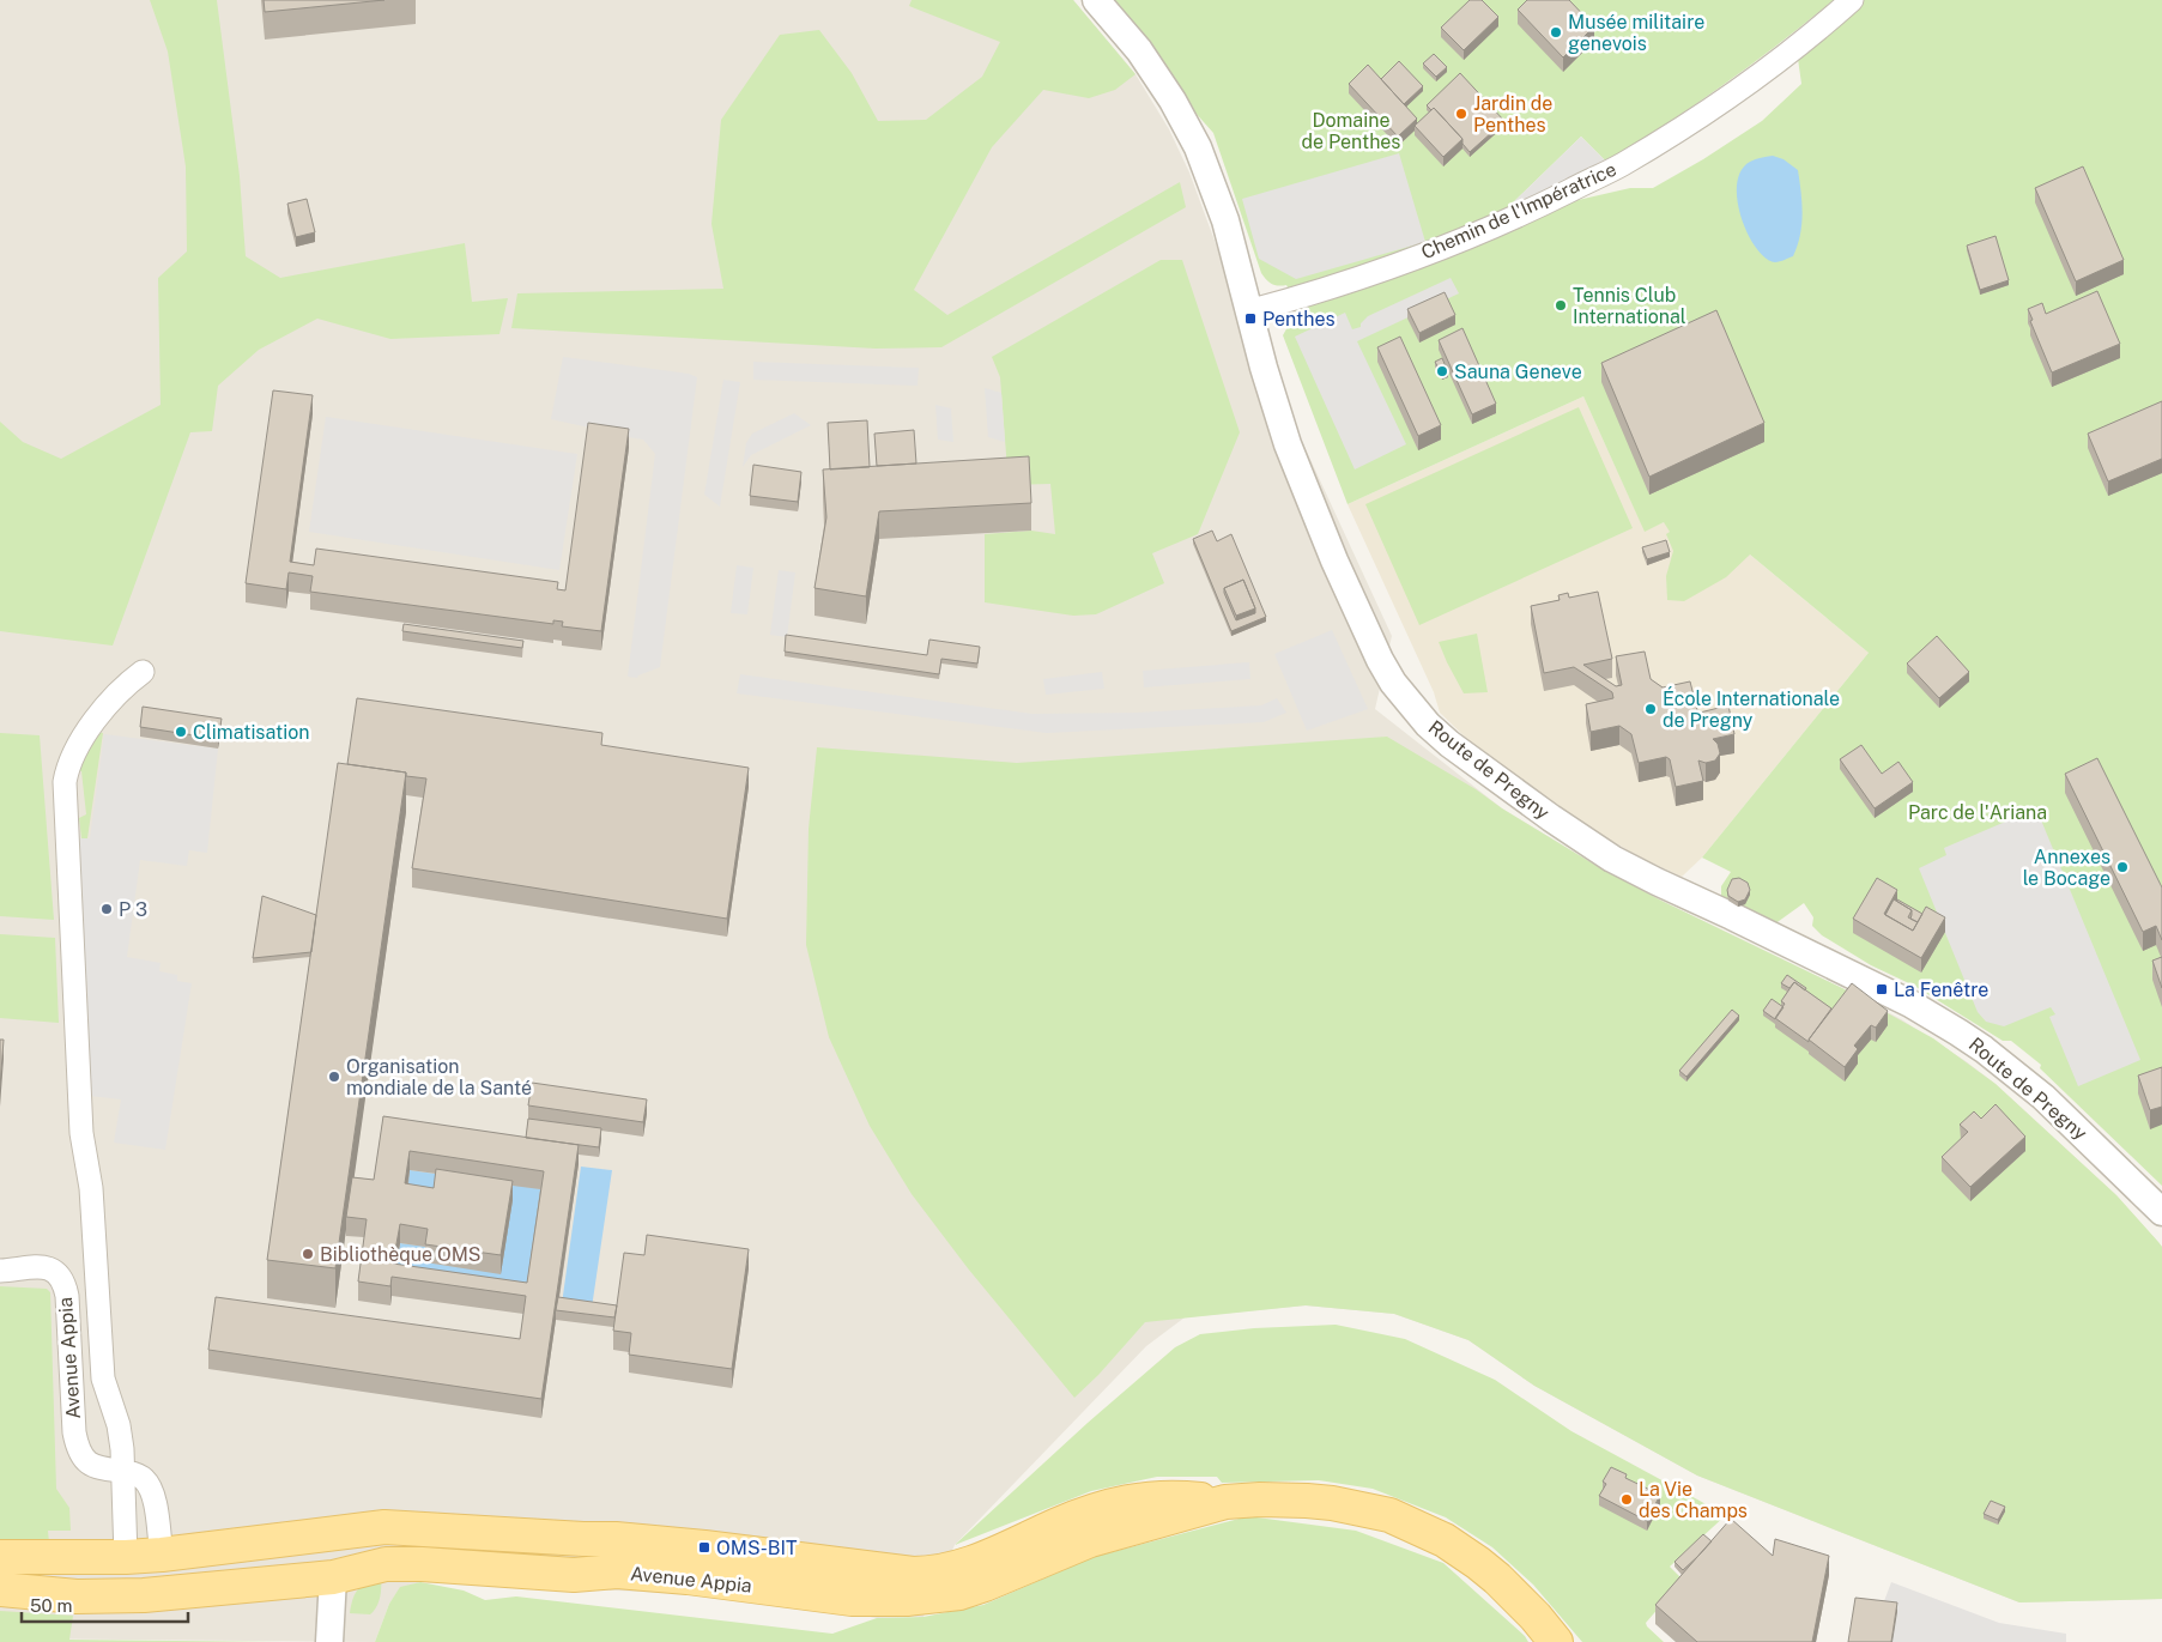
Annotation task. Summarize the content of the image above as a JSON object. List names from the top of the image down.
{
  "streets": {
    "main road": ["Avenue Appia"],
    "street": ["Chemin de l'Impératrice", "Route de Pregny"]
  },
  "crossings": [
    ["Chemin de l'Impératrice", "Route de Pregny"]
  ],
  "parks": ["Domaine de Penthes", "Parc de l'Ariana"],
  "places": {
    "other": [
      "Musée militaire genevois",
      "Jardin de Penthes",
      "Tennis Club International",
      "Sauna Geneve",
      "École Internationale de Pregny",
      "Climatisation",
      "Annexes le Bocage",
      "P 3",
      "Organisation mondiale de la Santé",
      "Bibliothèque OMS",
      "La Vie des Champs"
    ],
    "transit": ["Penthes", "La Fenêtre", "OMS-BIT"]
  },
  "scale_bar": "50 m"
}
